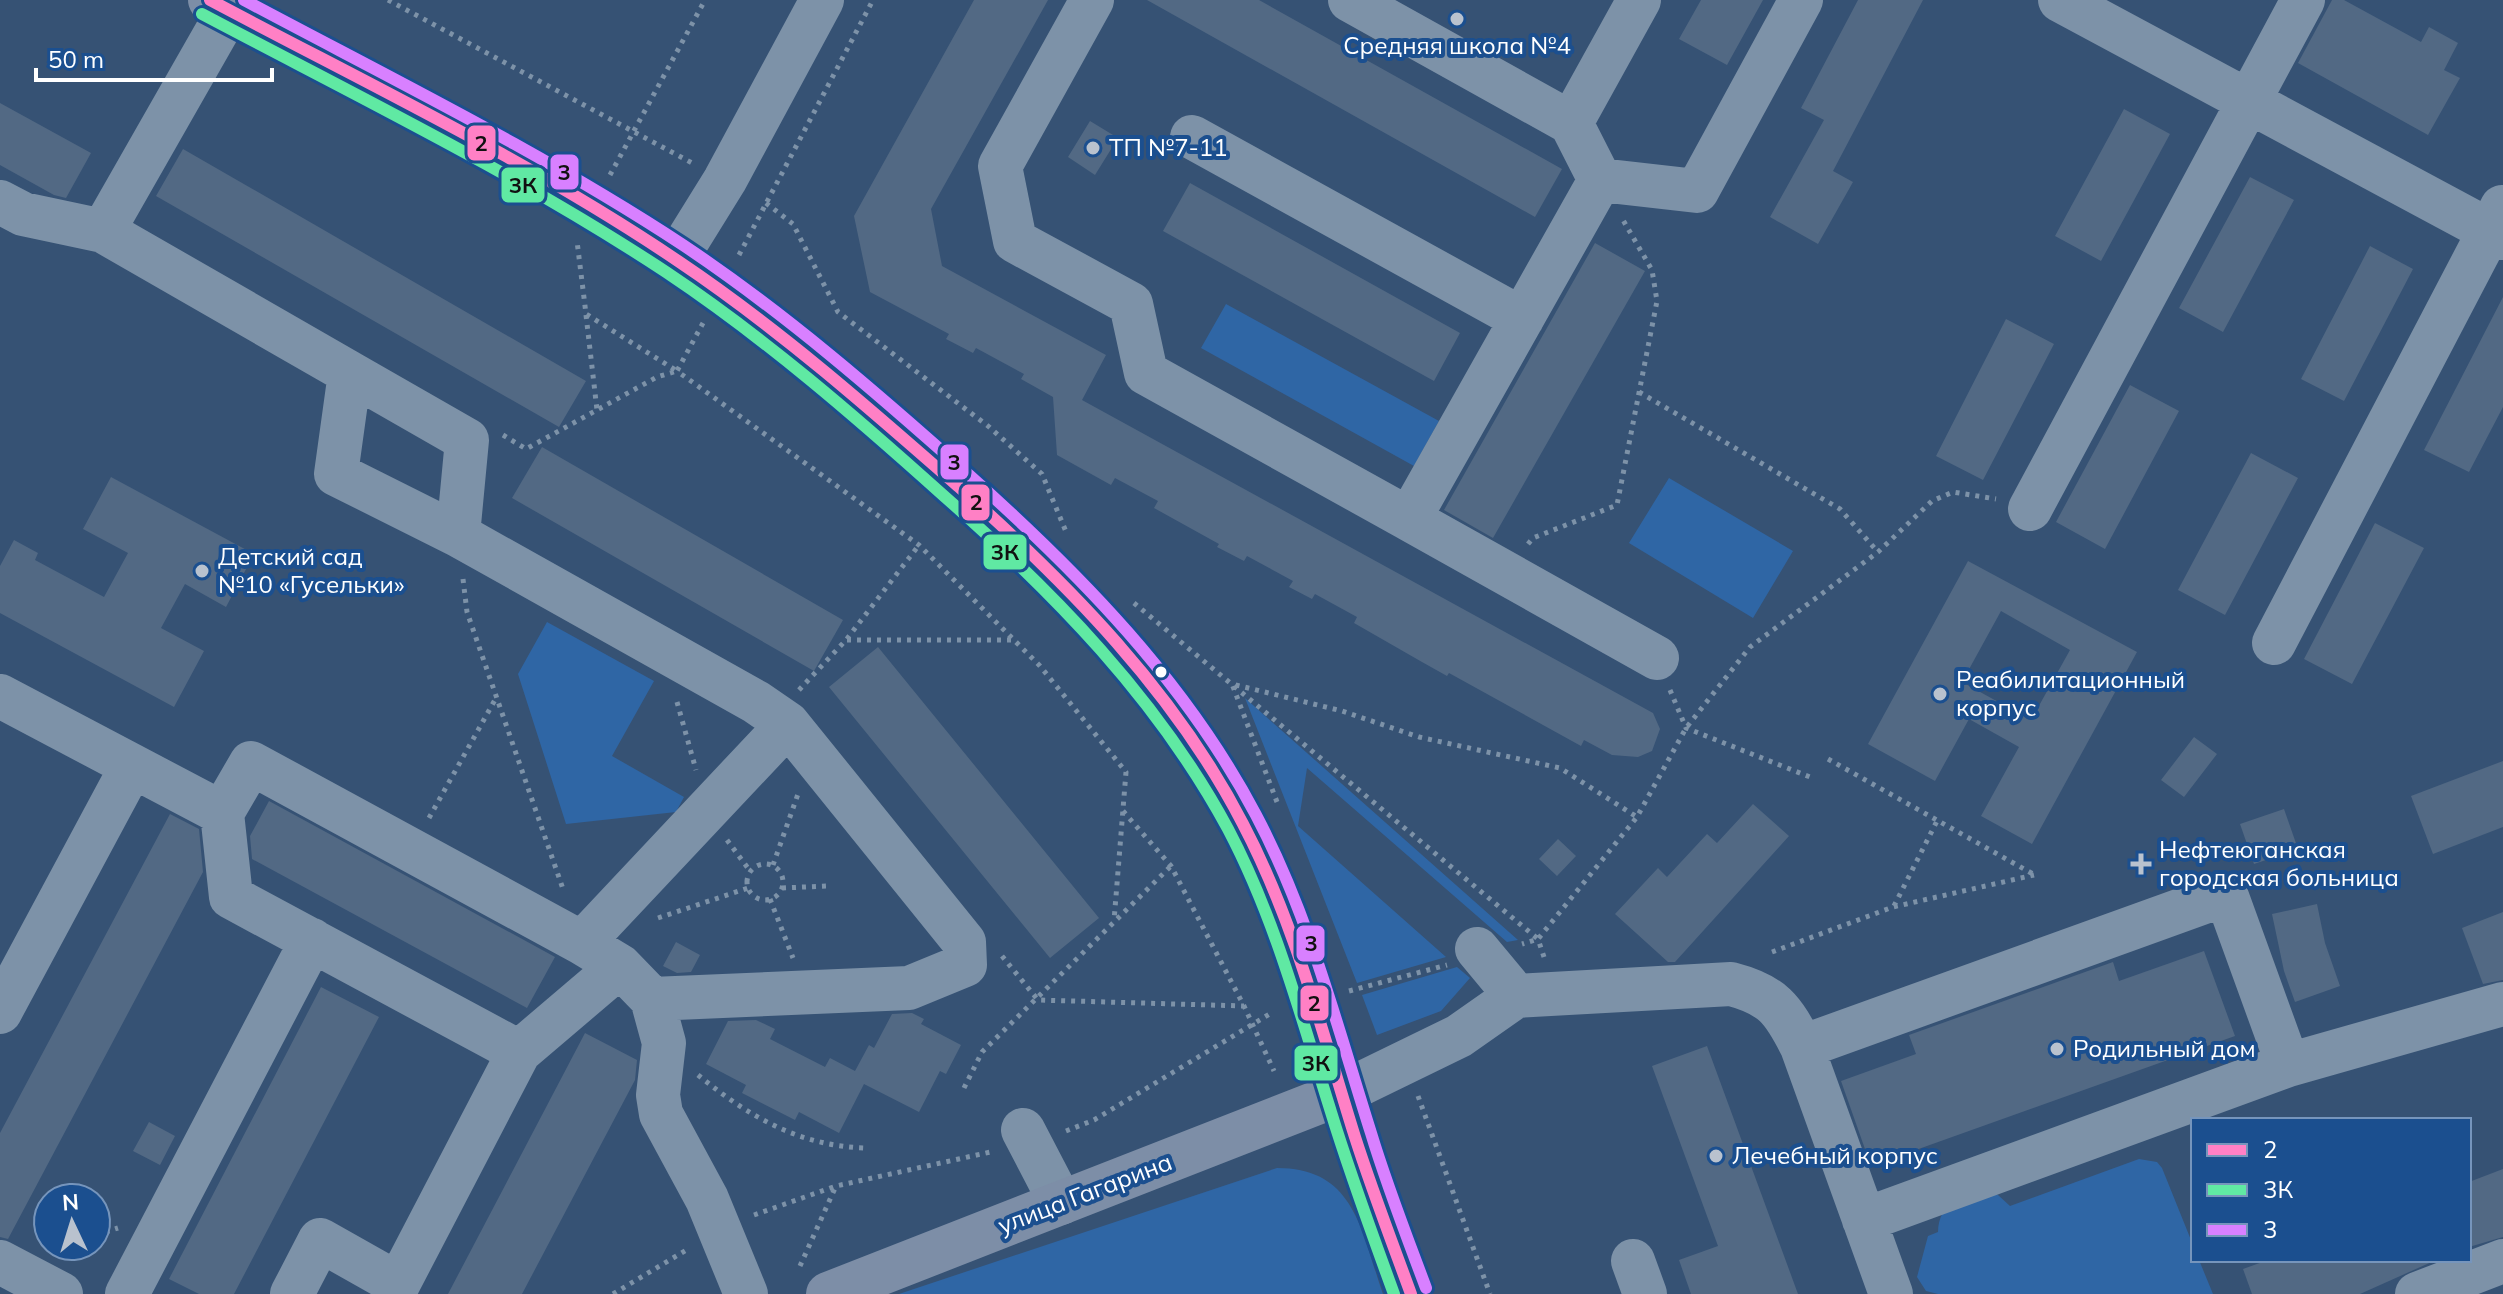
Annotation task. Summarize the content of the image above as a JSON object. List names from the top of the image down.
{
  "streets": {
    "main road": ["улица Гагарина"]
  },
  "places": {
    "other": [
      "Средняя школа №4",
      "ТП №7-11",
      "Детский сад №10 «Гусельки»",
      "Реабилитационный корпус",
      "Родильный дом",
      "Лечебный корпус"
    ],
    "health": ["Нефтеюганская городская больница"]
  },
  "lines": ["transit line 2", "transit line 3", "transit line 3К"],
  "legend": ["2", "3К", "3"],
  "scale_bar": "50 m",
  "north": "top"
}
